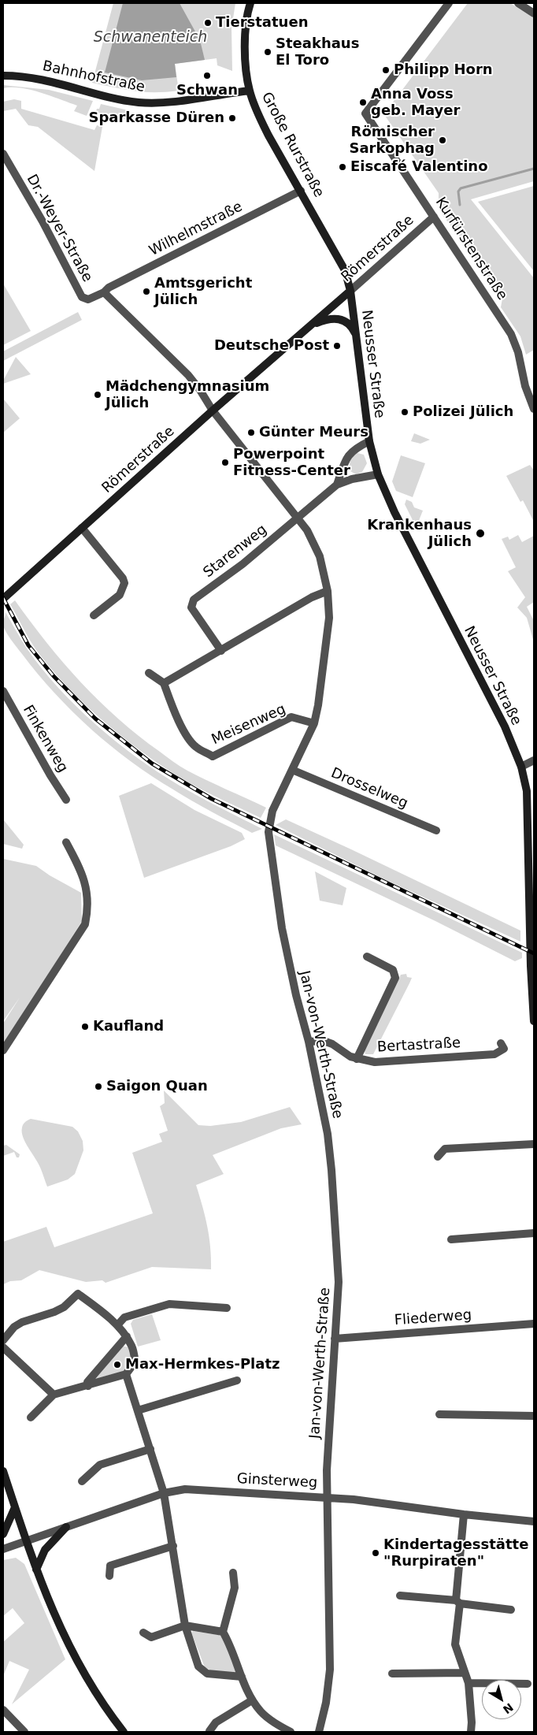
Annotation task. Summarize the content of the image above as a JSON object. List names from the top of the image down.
{
  "streets": {
    "main road": [
      "Bahnhofstraße",
      "Große Rurstraße",
      "Römerstraße",
      "Neusser Straße"
    ],
    "street": [
      "Dr.-Weyer-Straße",
      "Wilhelmstraße",
      "Kurfürstenstraße",
      "Starenweg",
      "Meisenweg",
      "Finkenweg",
      "Drosselweg",
      "Jan-von-Werth-Straße",
      "Bertastraße",
      "Fliederweg",
      "Ginsterweg"
    ]
  },
  "crossings": [
    ["Bahnhofstraße", "Große Rurstraße"],
    ["Große Rurstraße", "Wilhelmstraße"],
    ["Große Rurstraße", "Römerstraße"],
    ["Große Rurstraße", "Neusser Straße"],
    ["Dr.-Weyer-Straße", "Wilhelmstraße"],
    ["Dr.-Weyer-Straße", "Römerstraße"],
    ["Dr.-Weyer-Straße", "Jan-von-Werth-Straße"],
    ["Römerstraße", "Kurfürstenstraße"],
    ["Römerstraße", "Neusser Straße"],
    ["Römerstraße", "Jan-von-Werth-Straße"],
    ["Starenweg", "Jan-von-Werth-Straße"],
    ["Meisenweg", "Jan-von-Werth-Straße"],
    ["Drosselweg", "Jan-von-Werth-Straße"],
    ["Jan-von-Werth-Straße", "Bertastraße"],
    ["Jan-von-Werth-Straße", "Fliederweg"],
    ["Jan-von-Werth-Straße", "Ginsterweg"]
  ],
  "water": ["Schwanenteich"],
  "places": [
    "Tierstatuen",
    "Steakhaus El Toro",
    "Philipp Horn",
    "Schwan",
    "Anna Voss geb. Mayer",
    "Sparkasse Düren",
    "Römischer Sarkophag",
    "Eiscafé Valentino",
    "Amtsgericht Jülich",
    "Deutsche Post",
    "Mädchengymnasium Jülich",
    "Polizei Jülich",
    "Günter Meurs",
    "Powerpoint Fitness-Center",
    "Krankenhaus Jülich",
    "Kaufland",
    "Saigon Quan",
    "Max-Hermkes-Platz",
    "Kindertagesstätte \"Rurpiraten\""
  ],
  "north": "bottom right"
}
